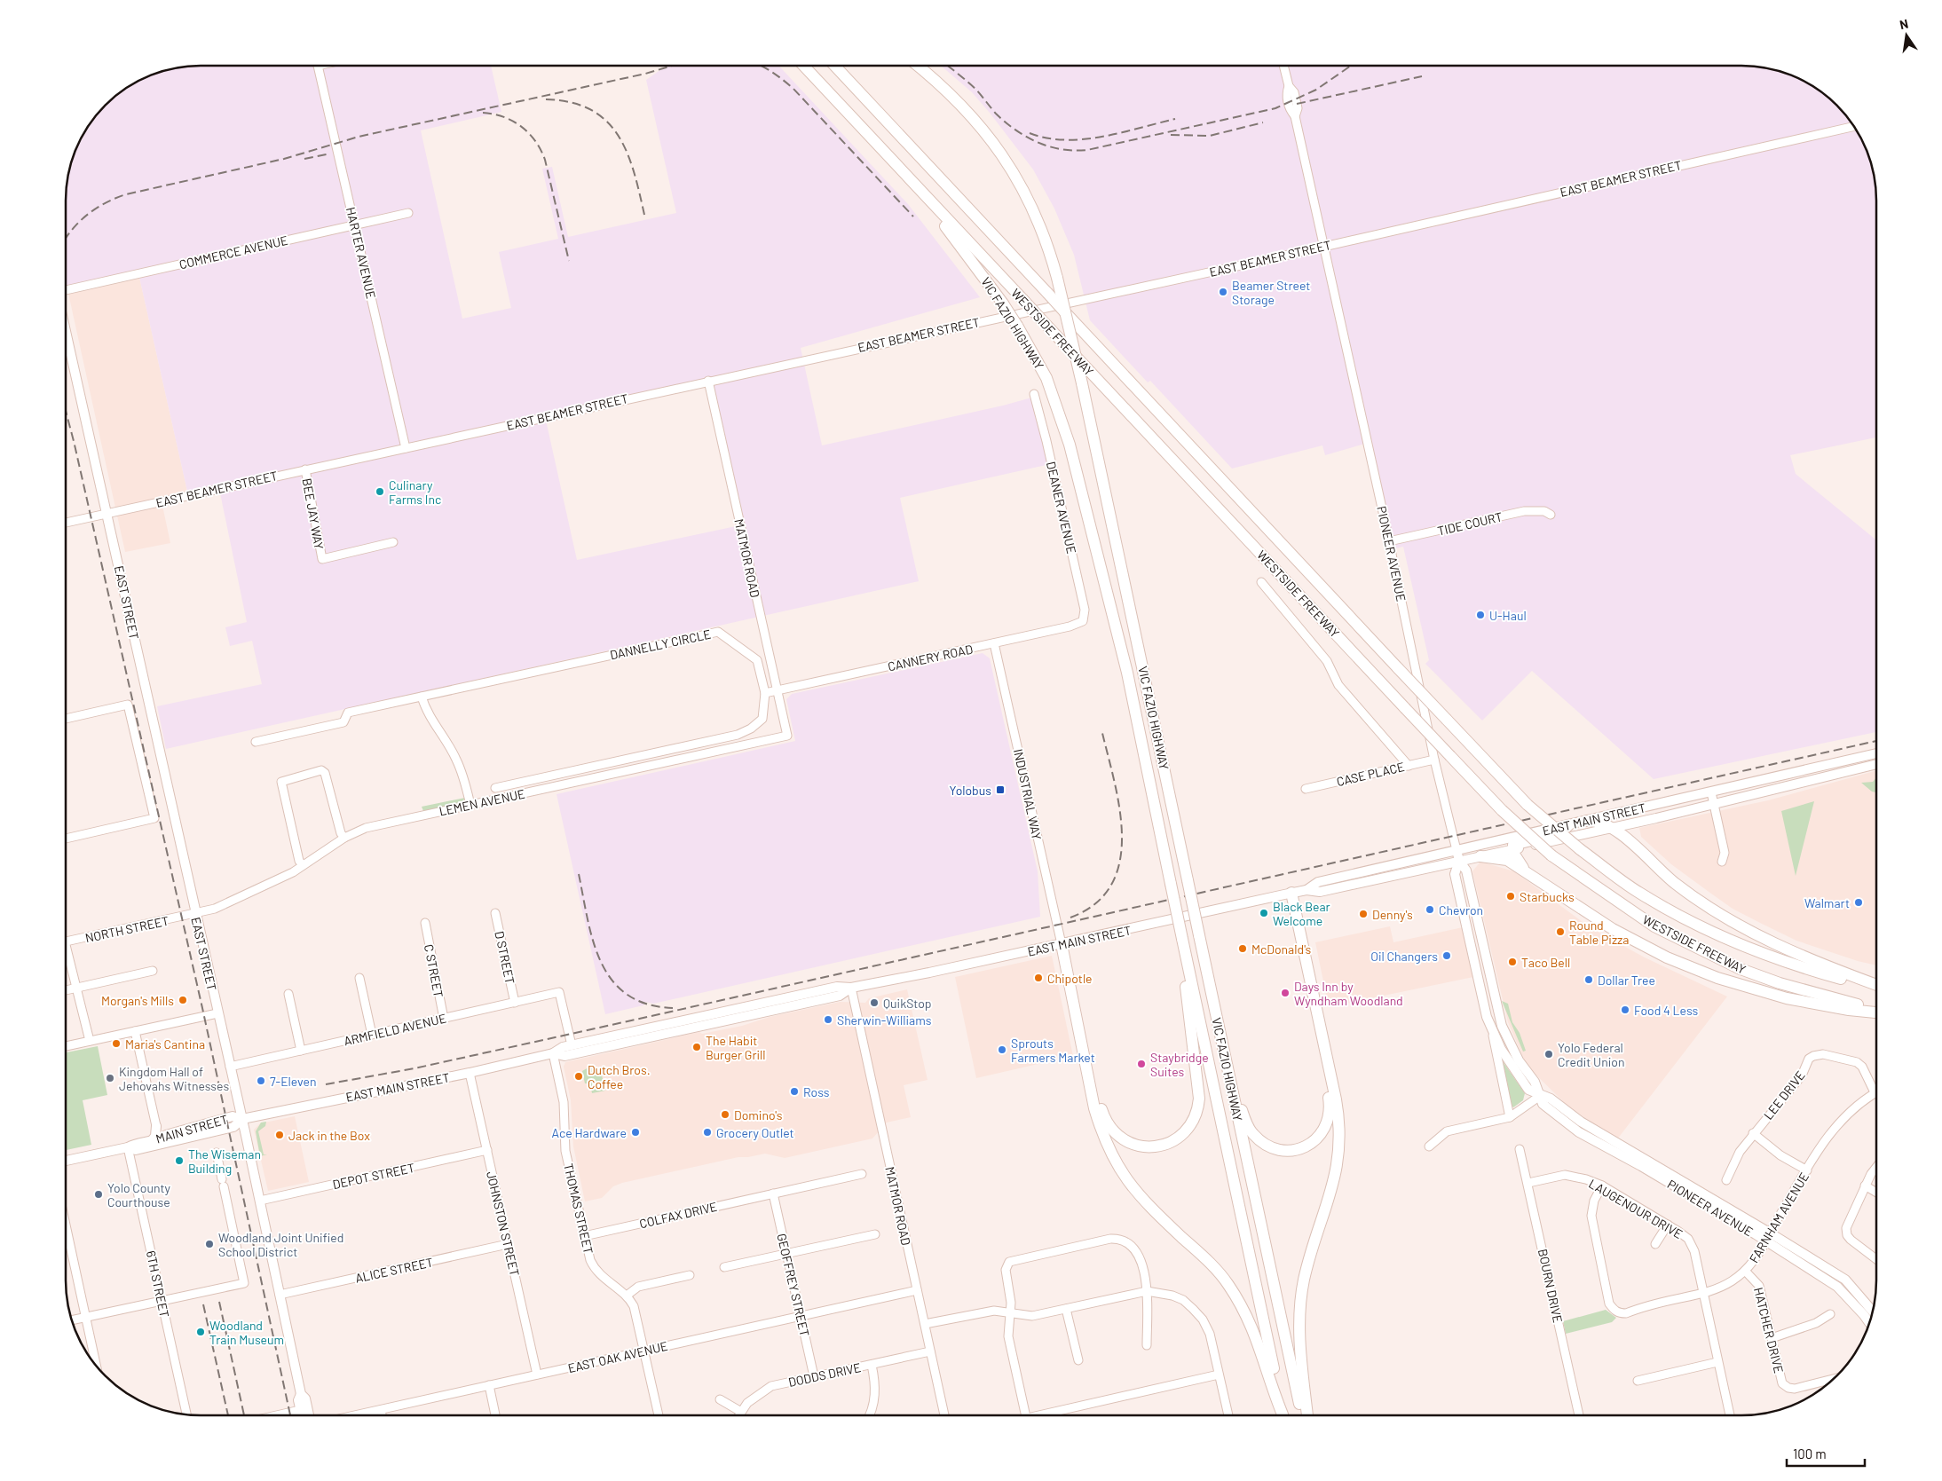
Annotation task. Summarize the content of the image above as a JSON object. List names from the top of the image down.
{
  "streets": {
    "highway": ["VIC FAZIO HIGHWAY", "WESTSIDE FREEWAY"],
    "main road": [
      "PIONEER AVENUE",
      "EAST STREET",
      "EAST MAIN STREET",
      "MAIN STREET"
    ],
    "street": [
      "EAST BEAMER STREET",
      "COMMERCE AVENUE",
      "HARTER AVENUE",
      "DEANER AVENUE",
      "BEE JAY WAY",
      "TIDE COURT",
      "MATMOR ROAD",
      "DANNELLY CIRCLE",
      "CANNERY ROAD",
      "CASE PLACE",
      "INDUSTRIAL WAY",
      "LEMEN AVENUE",
      "NORTH STREET",
      "D STREET",
      "C STREET",
      "ARMFIELD AVENUE",
      "LEE DRIVE",
      "DEPOT STREET",
      "THOMAS STREET",
      "LAUGENOUR DRIVE",
      "COLFAX DRIVE",
      "FARNHAM AVENUE",
      "JOHNSTON STREET",
      "ALICE STREET",
      "6TH STREET",
      "GEOFFREY STREET",
      "BOURN DRIVE",
      "HATCHER DRIVE",
      "EAST OAK AVENUE",
      "DODDS DRIVE"
    ]
  },
  "crossings": [
    ["EAST BEAMER STREET", "HARTER AVENUE"],
    ["EAST BEAMER STREET", "BEE JAY WAY"],
    ["EAST BEAMER STREET", "PIONEER AVENUE"],
    ["EAST BEAMER STREET", "MATMOR ROAD"],
    ["EAST BEAMER STREET", "EAST STREET"],
    ["COMMERCE AVENUE", "HARTER AVENUE"],
    ["VIC FAZIO HIGHWAY", "WESTSIDE FREEWAY"],
    ["DEANER AVENUE", "CANNERY ROAD"],
    ["TIDE COURT", "PIONEER AVENUE"],
    ["PIONEER AVENUE", "CASE PLACE"],
    ["PIONEER AVENUE", "EAST MAIN STREET"],
    ["PIONEER AVENUE", "FARNHAM AVENUE"],
    ["MATMOR ROAD", "CANNERY ROAD"],
    ["MATMOR ROAD", "LEMEN AVENUE"],
    ["MATMOR ROAD", "EAST MAIN STREET"],
    ["MATMOR ROAD", "EAST OAK AVENUE"],
    ["MATMOR ROAD", "DODDS DRIVE"],
    ["EAST STREET", "LEMEN AVENUE"],
    ["EAST STREET", "EAST MAIN STREET"],
    ["EAST STREET", "NORTH STREET"],
    ["EAST STREET", "ARMFIELD AVENUE"],
    ["EAST STREET", "MAIN STREET"],
    ["EAST STREET", "DEPOT STREET"],
    ["EAST STREET", "ALICE STREET"],
    ["DANNELLY CIRCLE", "CANNERY ROAD"],
    ["CANNERY ROAD", "INDUSTRIAL WAY"],
    ["INDUSTRIAL WAY", "EAST MAIN STREET"],
    ["LEMEN AVENUE", "NORTH STREET"],
    ["EAST MAIN STREET", "ARMFIELD AVENUE"],
    ["EAST MAIN STREET", "MAIN STREET"],
    ["EAST MAIN STREET", "THOMAS STREET"],
    ["EAST MAIN STREET", "JOHNSTON STREET"],
    ["D STREET", "ARMFIELD AVENUE"],
    ["C STREET", "ARMFIELD AVENUE"],
    ["LEE DRIVE", "FARNHAM AVENUE"],
    ["MAIN STREET", "6TH STREET"],
    ["DEPOT STREET", "JOHNSTON STREET"],
    ["THOMAS STREET", "COLFAX DRIVE"],
    ["THOMAS STREET", "EAST OAK AVENUE"],
    ["LAUGENOUR DRIVE", "FARNHAM AVENUE"],
    ["LAUGENOUR DRIVE", "BOURN DRIVE"],
    ["COLFAX DRIVE", "GEOFFREY STREET"],
    ["FARNHAM AVENUE", "HATCHER DRIVE"],
    ["JOHNSTON STREET", "ALICE STREET"],
    ["JOHNSTON STREET", "EAST OAK AVENUE"],
    ["GEOFFREY STREET", "EAST OAK AVENUE"],
    ["GEOFFREY STREET", "DODDS DRIVE"]
  ],
  "places": {
    "other": [
      "Beamer Street Storage",
      "Culinary Farms Inc",
      "U-Haul",
      "Starbucks",
      "Walmart",
      "Chevron",
      "Black Bear Welcome",
      "Denny's",
      "Round Table Pizza",
      "McDonald's",
      "Oil Changers",
      "Taco Bell",
      "Chipotle",
      "Dollar Tree",
      "Days Inn by Wyndham Woodland",
      "Morgan's Mills",
      "QuikStop",
      "Food 4 Less",
      "Sherwin-Williams",
      "Maria's Cantina",
      "The Habit Burger Grill",
      "Sprouts Farmers Market",
      "Yolo Federal Credit Union",
      "Staybridge Suites",
      "Dutch Bros. Coffee",
      "Kingdom Hall of Jehovahs Witnesses",
      "7-Eleven",
      "Ross",
      "Domino's",
      "Ace Hardware",
      "Grocery Outlet",
      "Jack in the Box",
      "The Wiseman Building",
      "Yolo County Courthouse",
      "Woodland Joint Unified School District",
      "Woodland Train Museum"
    ],
    "transit": ["Yolobus"]
  },
  "scale_bar": "100 m",
  "north": "top"
}
